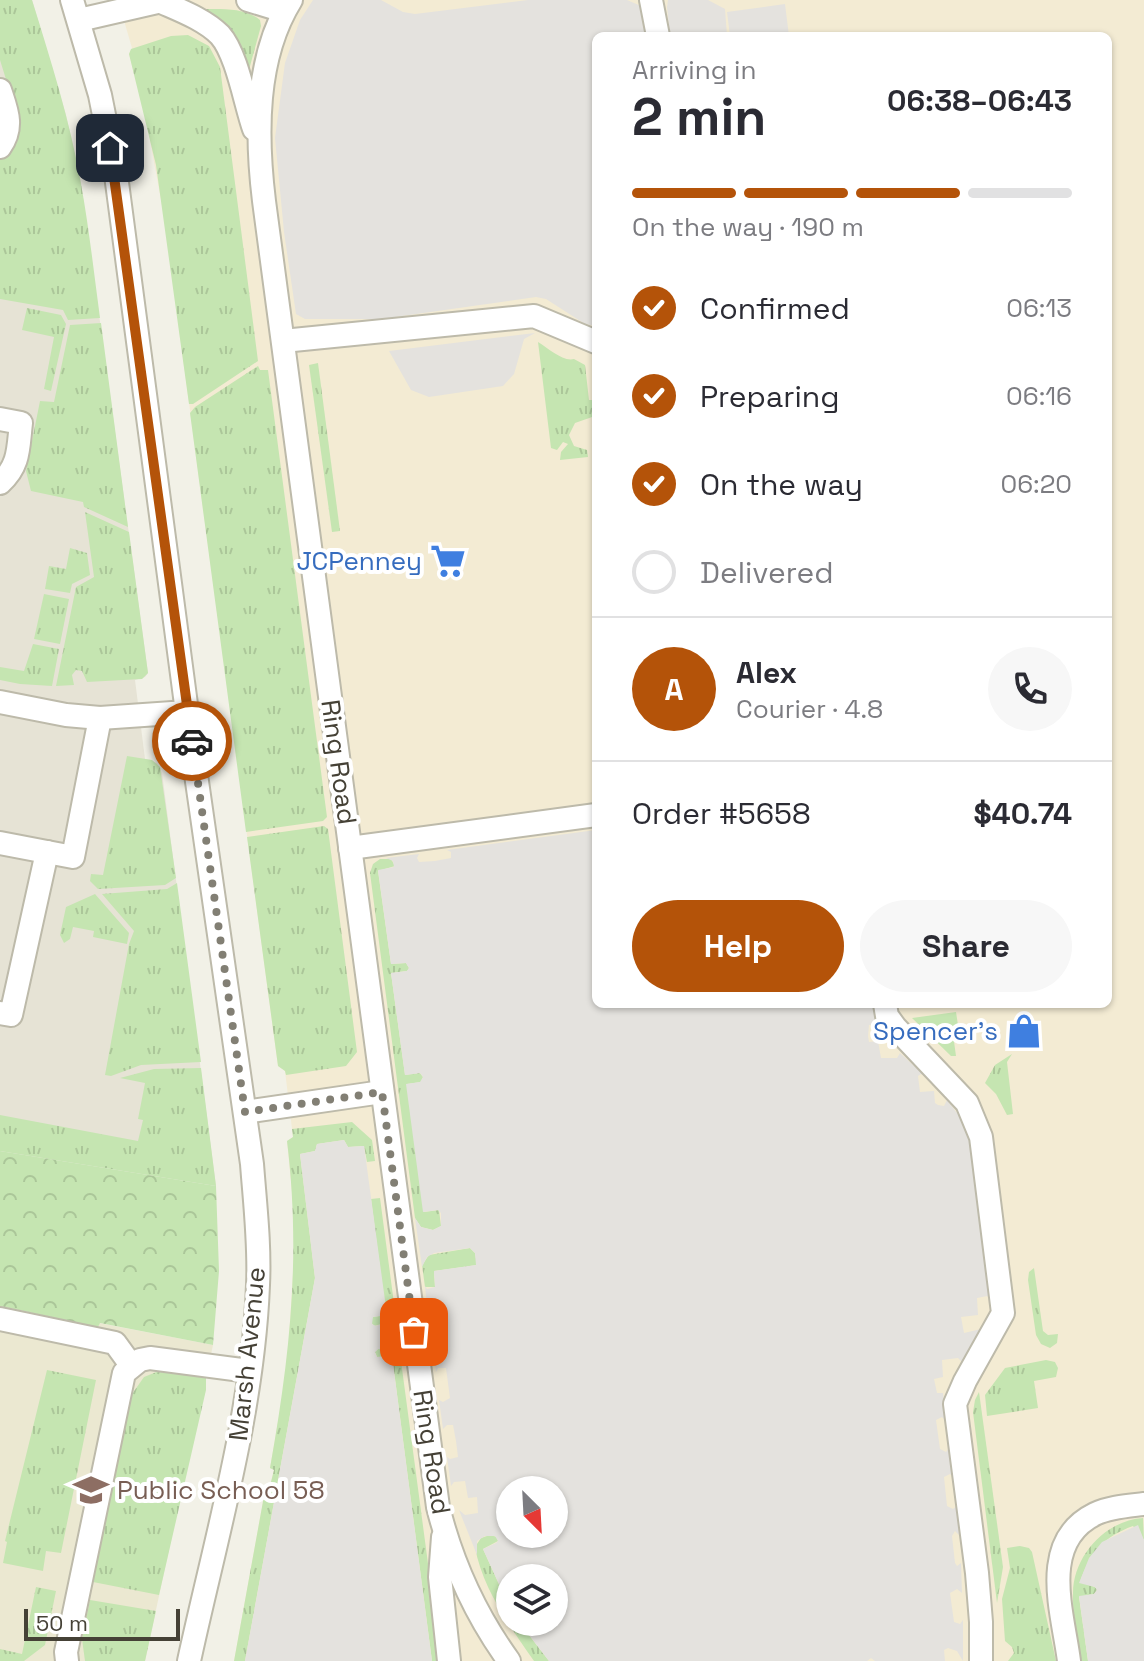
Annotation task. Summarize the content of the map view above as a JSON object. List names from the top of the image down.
{
  "streets": {
    "street": ["Ring Road", "Marsh Avenue"]
  },
  "places": {
    "supermarket": ["JCPenney"],
    "shop": ["Spencer's"],
    "school or university": ["Public School 58"]
  },
  "scale_bar": "50 m",
  "north": "bottom right",
  "page": {
    "heading": ["2 min", "Arriving in", "06:38–06:43"],
    "panel": [
      "Alex",
      "Courier · 4.8",
      "Order #5658",
      "$40.74"
    ],
    "bar": "On the way · 190 m",
    "list": [
      ["Confirmed", "06:13"],
      ["Preparing", "06:16"],
      ["On the way", "06:20"],
      "Delivered"
    ],
    "round": "A",
    "buttons": ["Help", "Share"],
    "scale": "50 m"
  }
}
